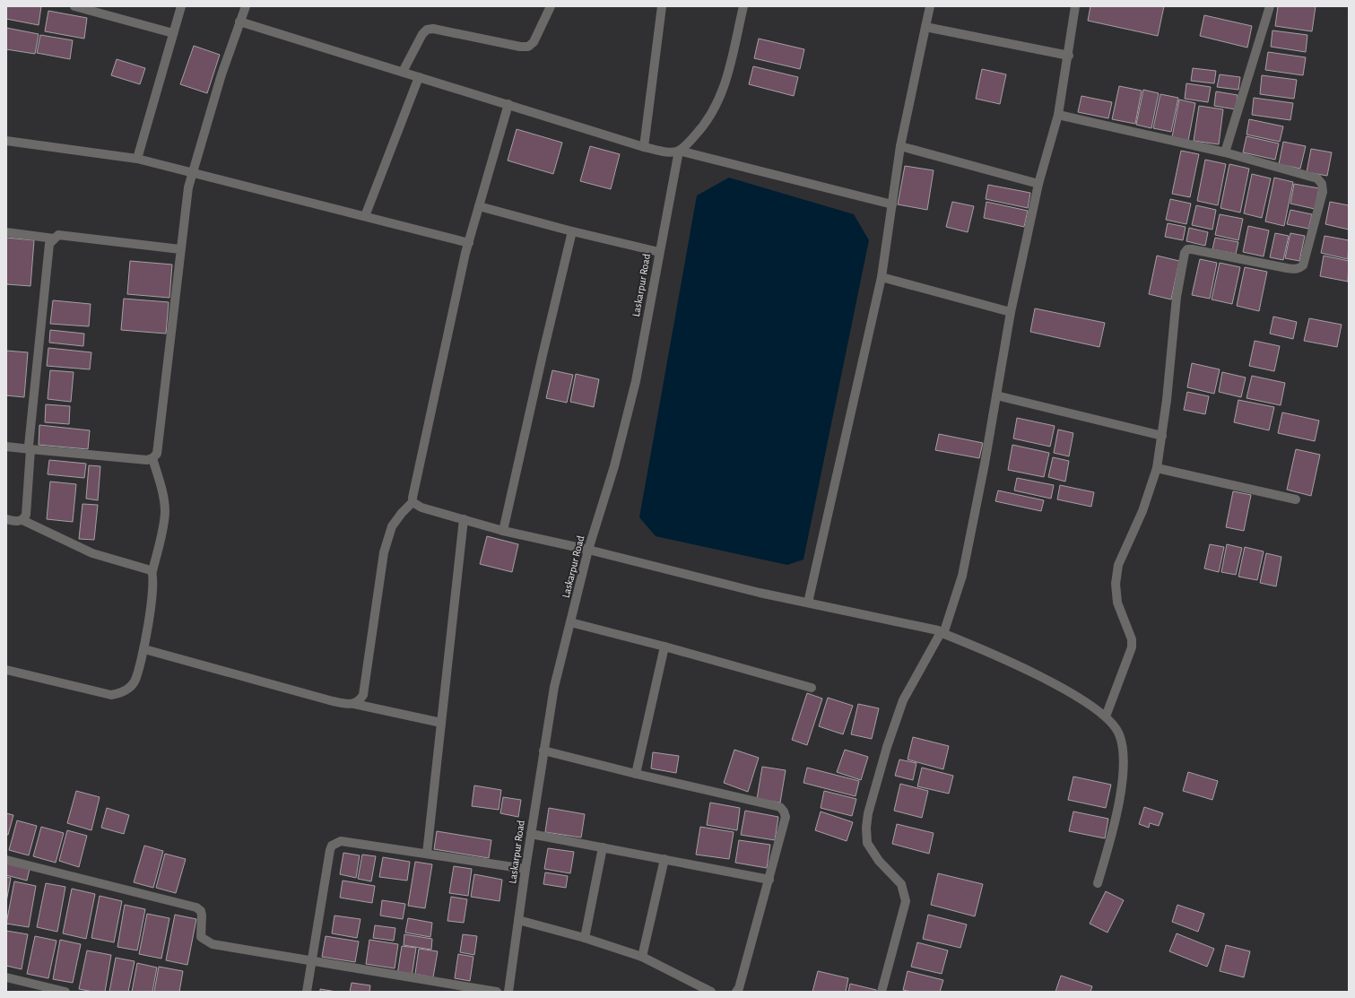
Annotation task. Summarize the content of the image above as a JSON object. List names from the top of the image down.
{
  "streets": {
    "street": ["Laskarpur Road"]
  }
}
